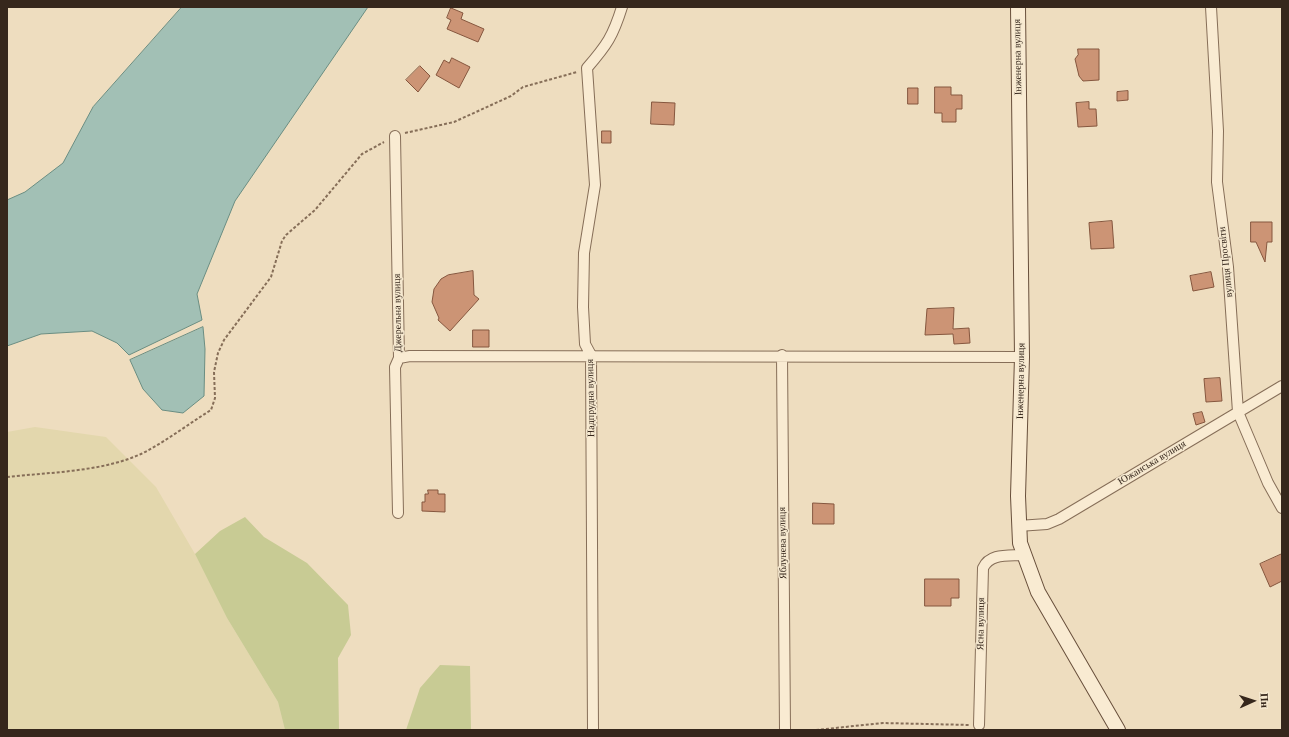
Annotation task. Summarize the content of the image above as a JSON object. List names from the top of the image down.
{
  "streets": {
    "street": [
      "Інженерна вулиця",
      "вулиця Просвіти",
      "Джерельна вулиця",
      "Надпрудна вулиця",
      "Южанська вулиця",
      "Яблунева вулиця",
      "Ясна вулиця"
    ]
  },
  "crossings": [
    ["Інженерна вулиця", "Южанська вулиця"],
    ["Інженерна вулиця", "Ясна вулиця"],
    ["вулиця Просвіти", "Южанська вулиця"]
  ],
  "north": "right"
}
